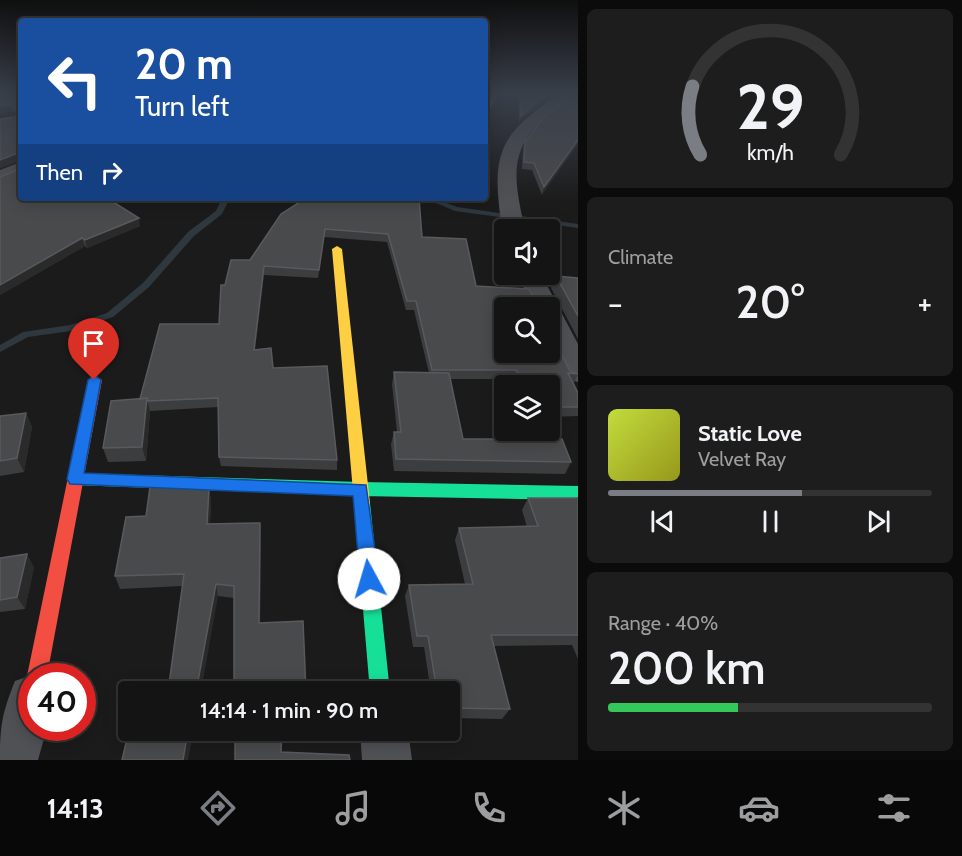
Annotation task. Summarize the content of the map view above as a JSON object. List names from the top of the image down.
{
  "page": {
    "turn": ["20 m", "Turn left"],
    "then": "Then",
    "tile": [
      "Climate",
      ["Range · 40%", "200 km"]
    ],
    "heat": ["−", "20°", "+"],
    "song": ["Static Love", "Velvet Ray"],
    "limit": "40",
    "trip": "14:14 · 1 min · 90 m",
    "tabs": "14:13",
    "gauge": ["29", "km/h"]
  }
}
